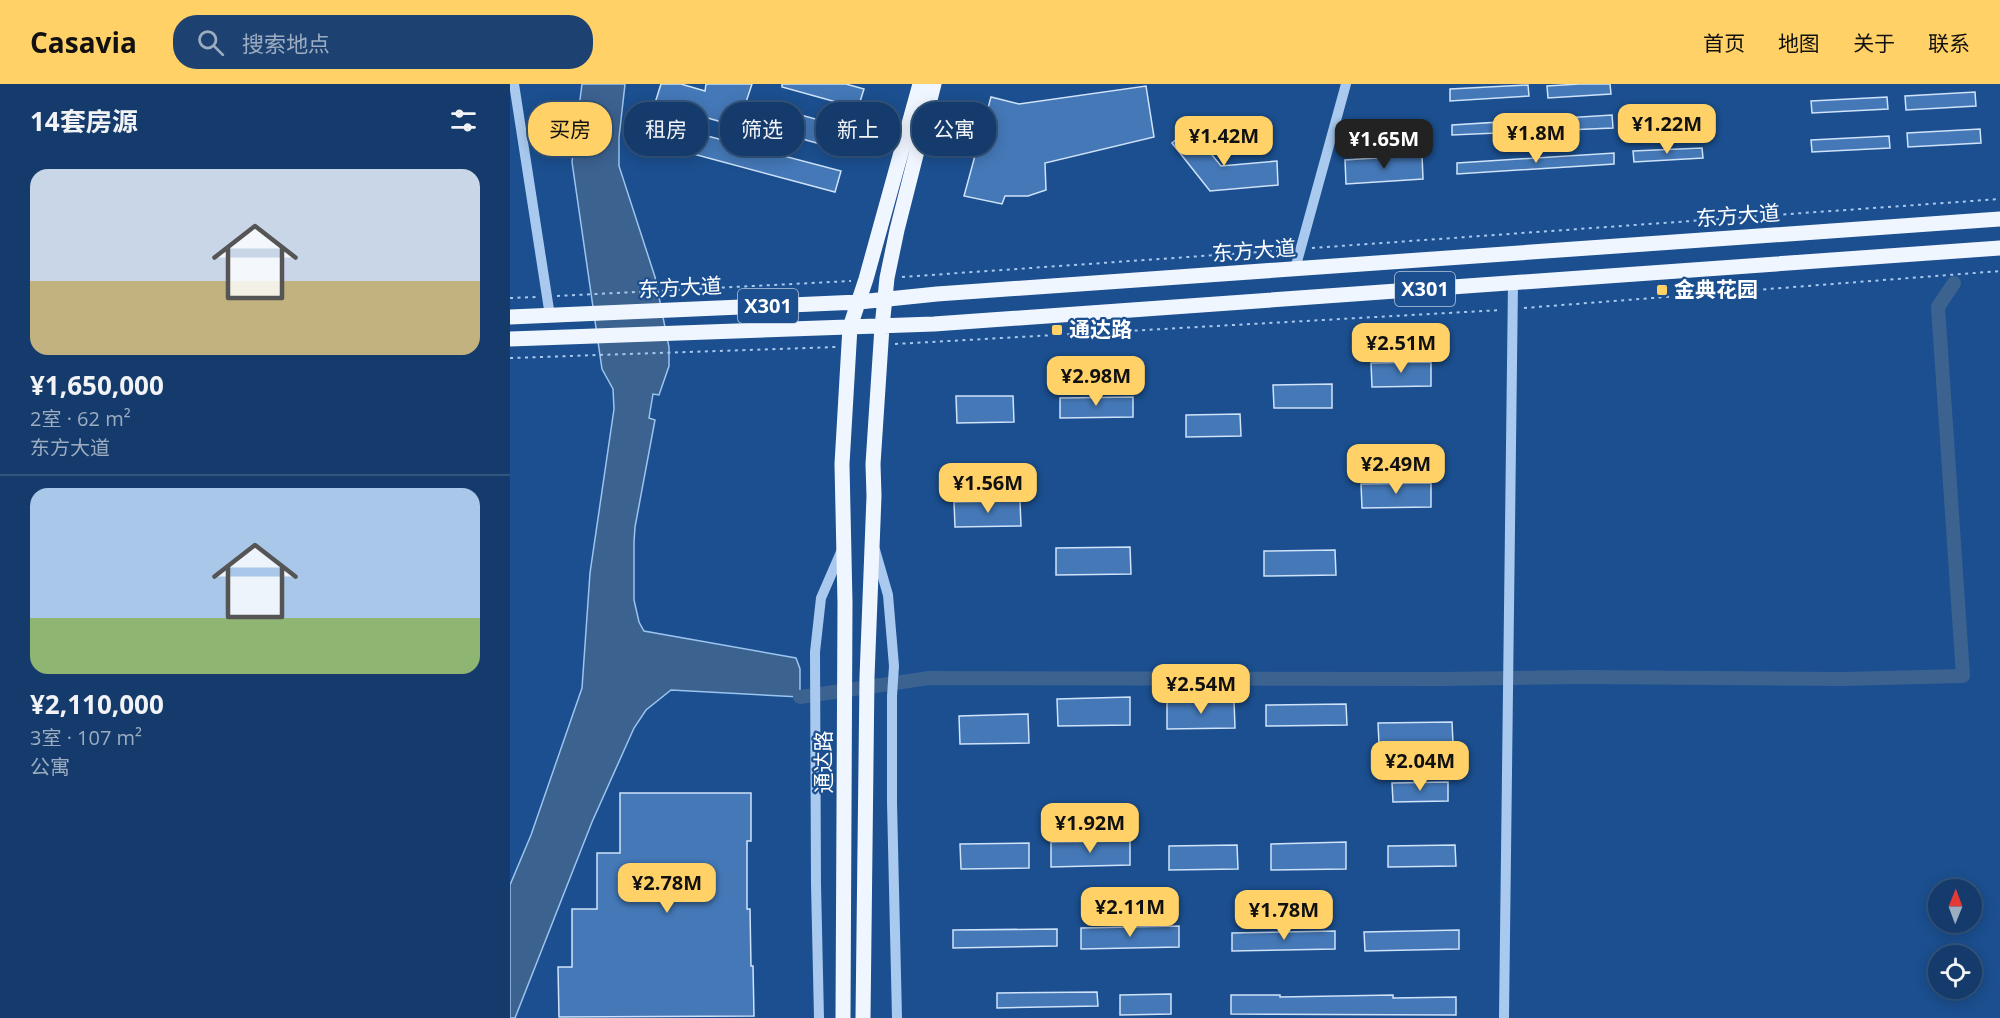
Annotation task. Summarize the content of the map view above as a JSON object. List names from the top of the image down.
{
  "streets": {
    "main road": ["东方大道", "X301", "通达路"]
  },
  "crossings": [
    ["东方大道", "通达路"],
    ["X301", "通达路"]
  ],
  "places": {
    "transit": ["金典花园", "通达路"]
  },
  "north": "top",
  "page": {
    "header": "Casavia",
    "search": "搜索地点",
    "nav": [
      "首页",
      "地图",
      "关于",
      "联系"
    ],
    "heading": "14套房源",
    "chip": [
      "买房",
      "租房",
      "筛选",
      "新上",
      "公寓"
    ],
    "price": [
      "¥1.22M",
      "¥1.8M",
      "¥1.42M",
      "¥1.65M",
      "¥2.51M",
      "¥2.98M",
      "¥2.49M",
      "¥1.56M",
      "¥2.54M",
      "¥2.04M",
      "¥1.92M",
      "¥2.78M",
      "¥2.11M",
      "¥1.78M"
    ],
    "list": [
      {
        "name": "¥1,650,000",
        "note": "2室 · 62 m² · 东方大道"
      },
      {
        "name": "¥2,110,000",
        "note": "3室 · 107 m² · 公寓"
      }
    ]
  }
}
